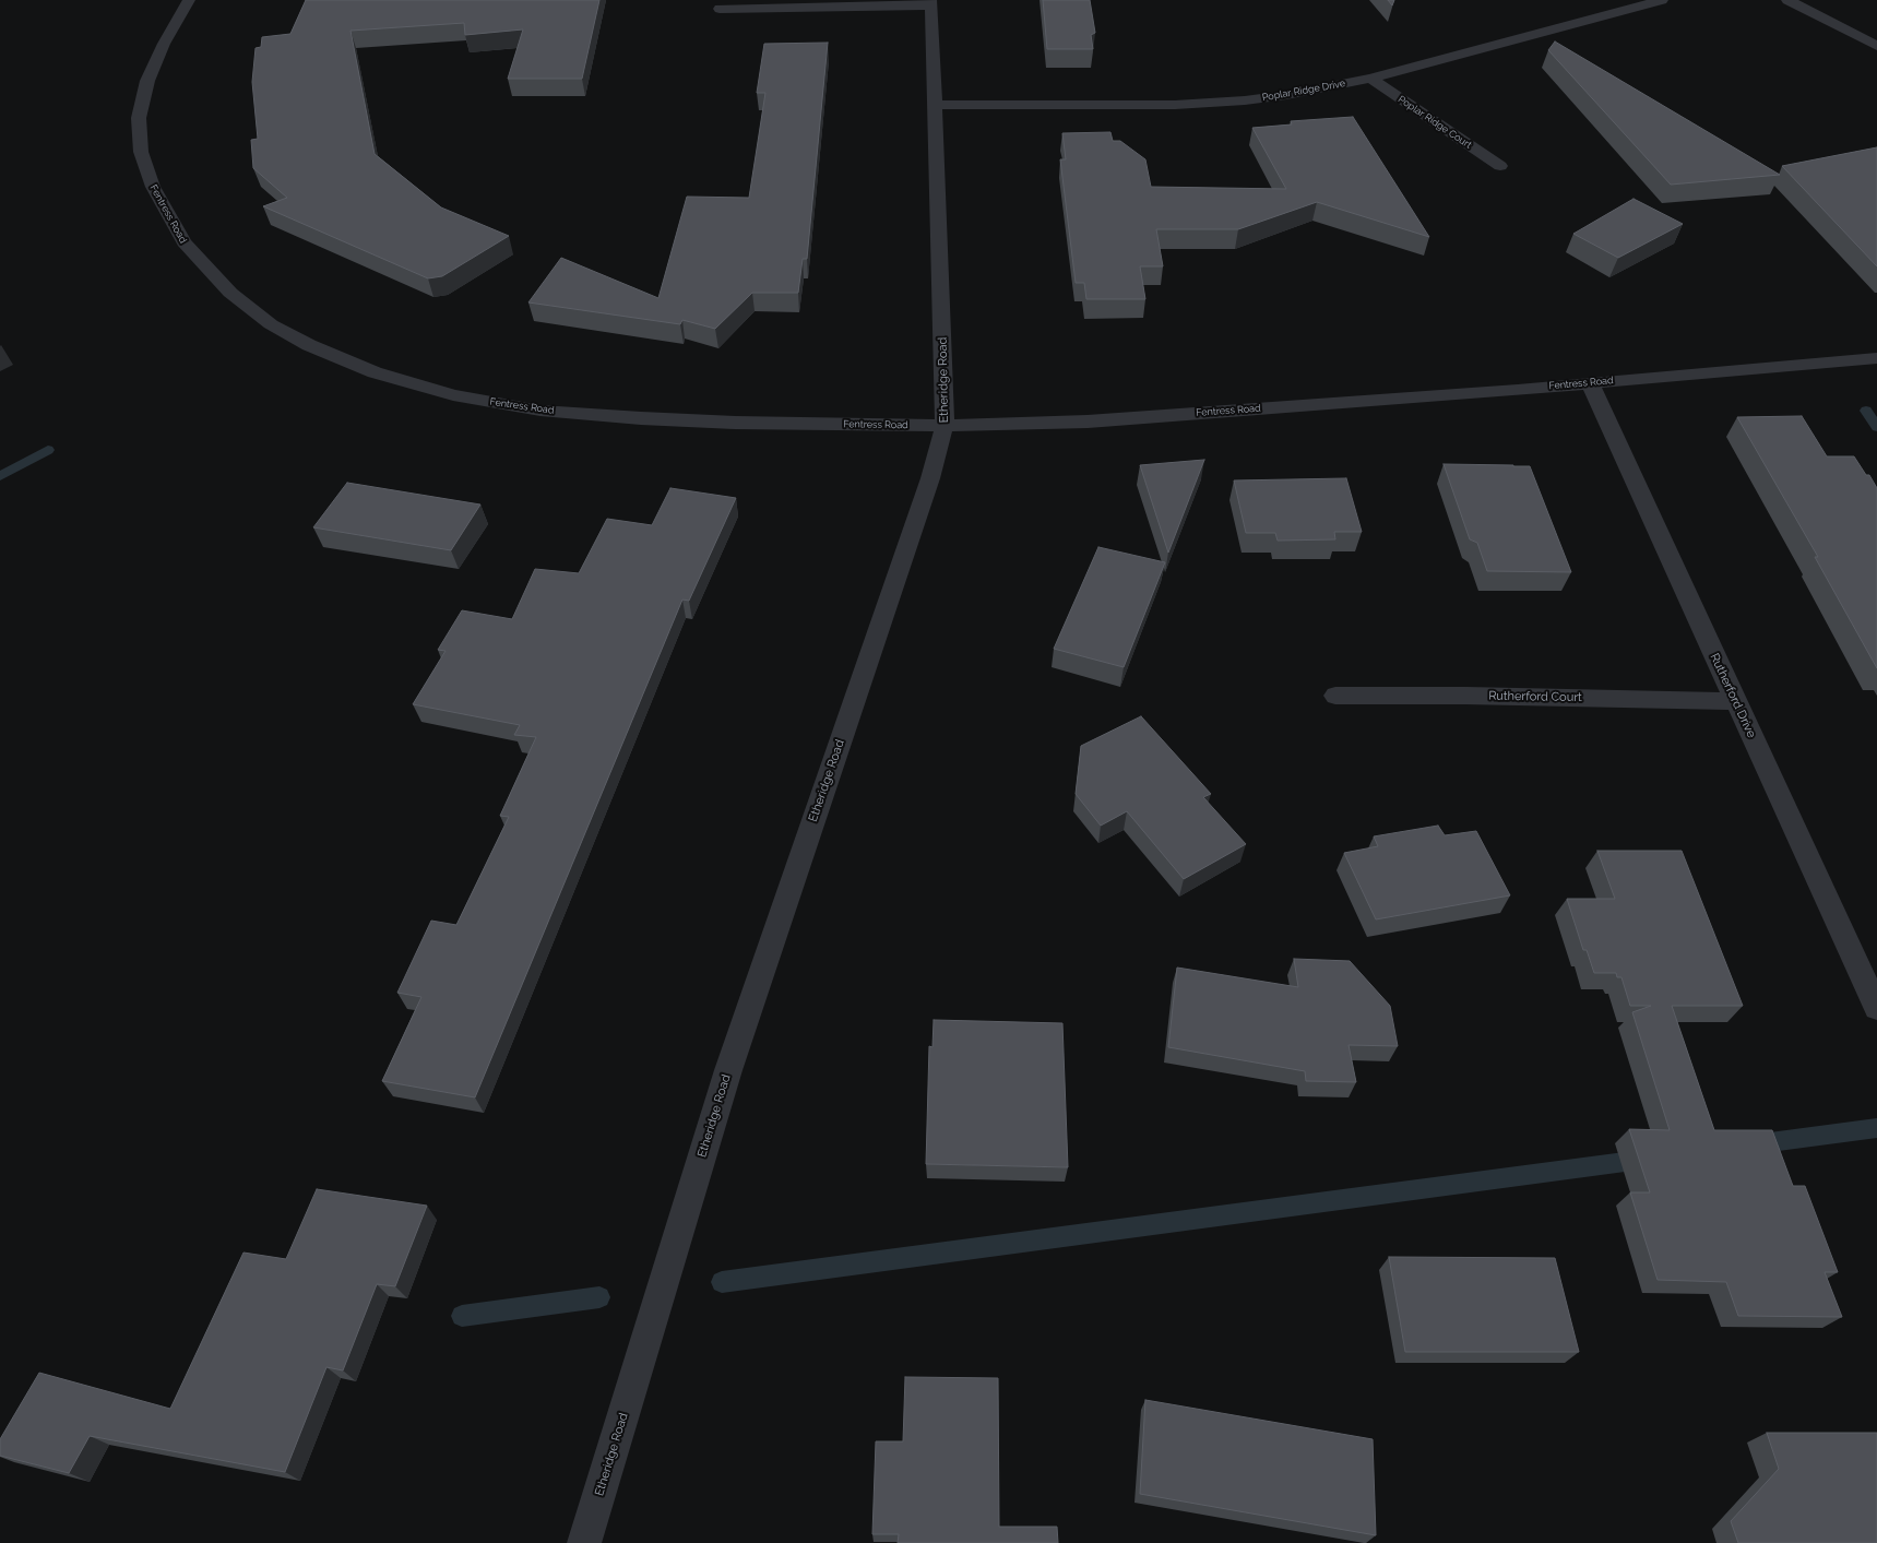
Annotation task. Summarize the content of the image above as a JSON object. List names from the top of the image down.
{
  "streets": {
    "street": [
      "Poplar Ridge Drive",
      "Poplar Ridge Court",
      "Fentress Road",
      "Etheridge Road",
      "Rutherford Drive",
      "Rutherford Court"
    ]
  },
  "crossings": [
    ["Poplar Ridge Drive", "Poplar Ridge Court"],
    ["Poplar Ridge Drive", "Etheridge Road"],
    ["Fentress Road", "Etheridge Road"],
    ["Fentress Road", "Rutherford Drive"],
    ["Rutherford Drive", "Rutherford Court"]
  ]
}
